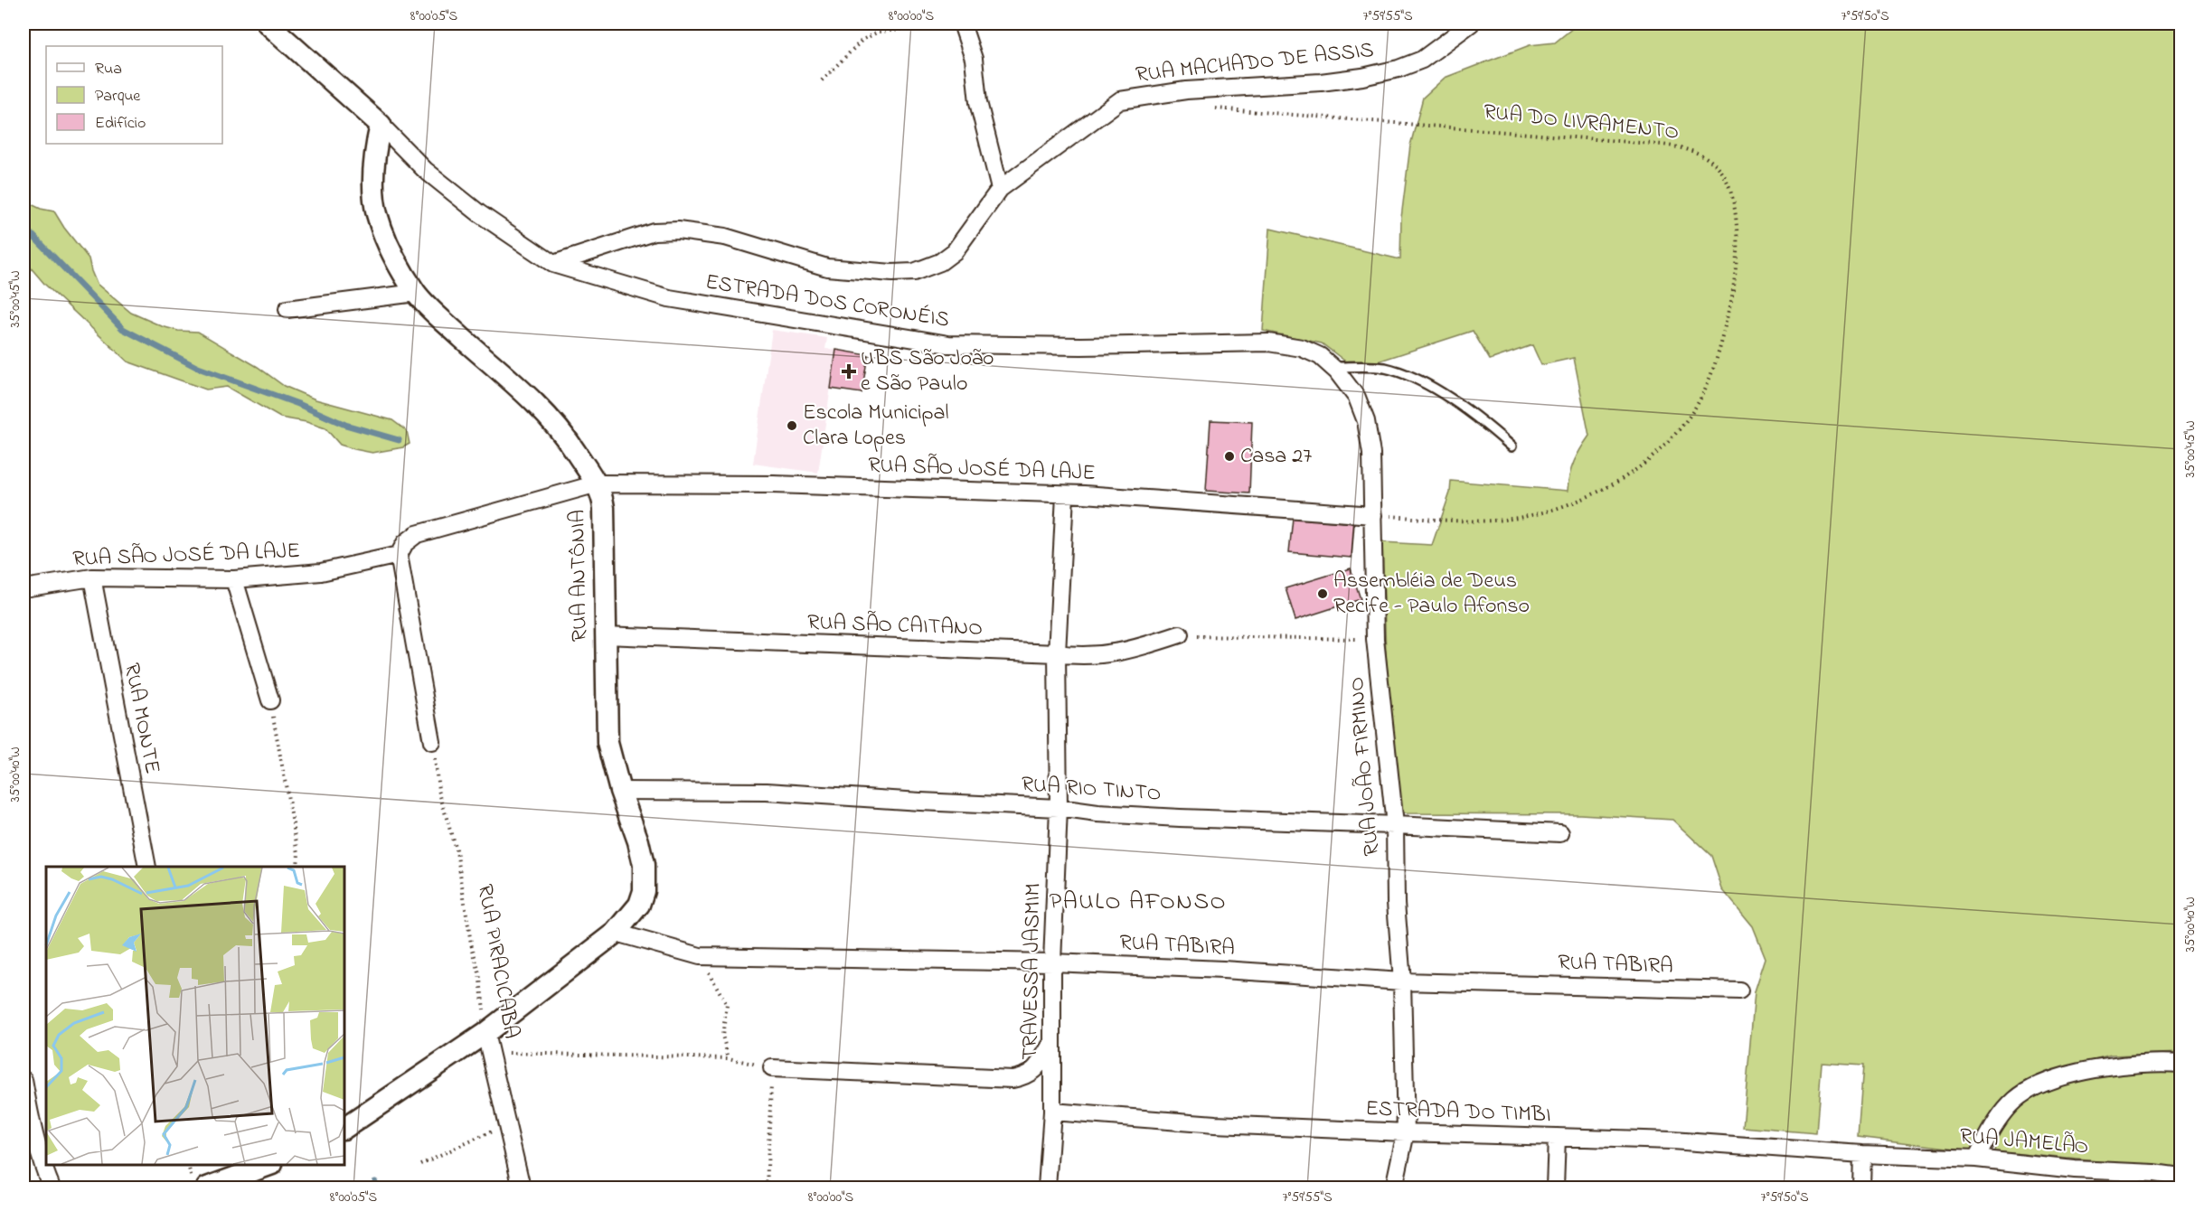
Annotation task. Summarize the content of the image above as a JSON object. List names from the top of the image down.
{
  "streets": {
    "street": [
      "RUA MACHADO DE ASSIS",
      "ESTRADA DOS CORONÉIS",
      "RUA SÃO JOSÉ DA LAJE",
      "RUA ANTÔNIA",
      "RUA SÃO CAITANO",
      "RUA MONTE",
      "RUA JOÃO FIRMINO",
      "RUA RIO TINTO",
      "RUA TABIRA",
      "RUA PIRACICABA",
      "TRAVESSA JASMIM",
      "ESTRADA DO TIMBI",
      "RUA JAMELÃO"
    ],
    "path": ["RUA DO LIVRAMENTO"]
  },
  "crossings": [
    ["RUA MACHADO DE ASSIS", "ESTRADA DOS CORONÉIS"],
    ["RUA DO LIVRAMENTO", "RUA SÃO JOSÉ DA LAJE"],
    ["RUA DO LIVRAMENTO", "RUA JOÃO FIRMINO"],
    ["ESTRADA DOS CORONÉIS", "RUA ANTÔNIA"],
    ["ESTRADA DOS CORONÉIS", "RUA JOÃO FIRMINO"],
    ["RUA SÃO JOSÉ DA LAJE", "RUA ANTÔNIA"],
    ["RUA SÃO JOSÉ DA LAJE", "RUA MONTE"],
    ["RUA SÃO JOSÉ DA LAJE", "RUA JOÃO FIRMINO"],
    ["RUA SÃO JOSÉ DA LAJE", "TRAVESSA JASMIM"],
    ["RUA ANTÔNIA", "RUA SÃO CAITANO"],
    ["RUA ANTÔNIA", "RUA RIO TINTO"],
    ["RUA ANTÔNIA", "RUA TABIRA"],
    ["RUA ANTÔNIA", "RUA PIRACICABA"],
    ["RUA SÃO CAITANO", "TRAVESSA JASMIM"],
    ["RUA JOÃO FIRMINO", "RUA RIO TINTO"],
    ["RUA JOÃO FIRMINO", "RUA TABIRA"],
    ["RUA JOÃO FIRMINO", "ESTRADA DO TIMBI"],
    ["RUA RIO TINTO", "TRAVESSA JASMIM"],
    ["RUA TABIRA", "TRAVESSA JASMIM"],
    ["TRAVESSA JASMIM", "ESTRADA DO TIMBI"],
    ["ESTRADA DO TIMBI", "RUA JAMELÃO"]
  ],
  "districts": ["PAULO AFONSO"],
  "places": {
    "health": ["UBS São João e São Paulo"],
    "other": ["Escola Municipal Clara Lopes", "Casa 27", "Assembléia de Deus Recife - Paulo Afonso"]
  },
  "legend": ["Rua", "Parque", "Edifício"],
  "coordinates": [
    "8°00'05\"S",
    "8°00'00\"S",
    "7°59'55\"S",
    "7°59'50\"S",
    "35°00'45\"W",
    "35°00'40\"W"
  ]
}
